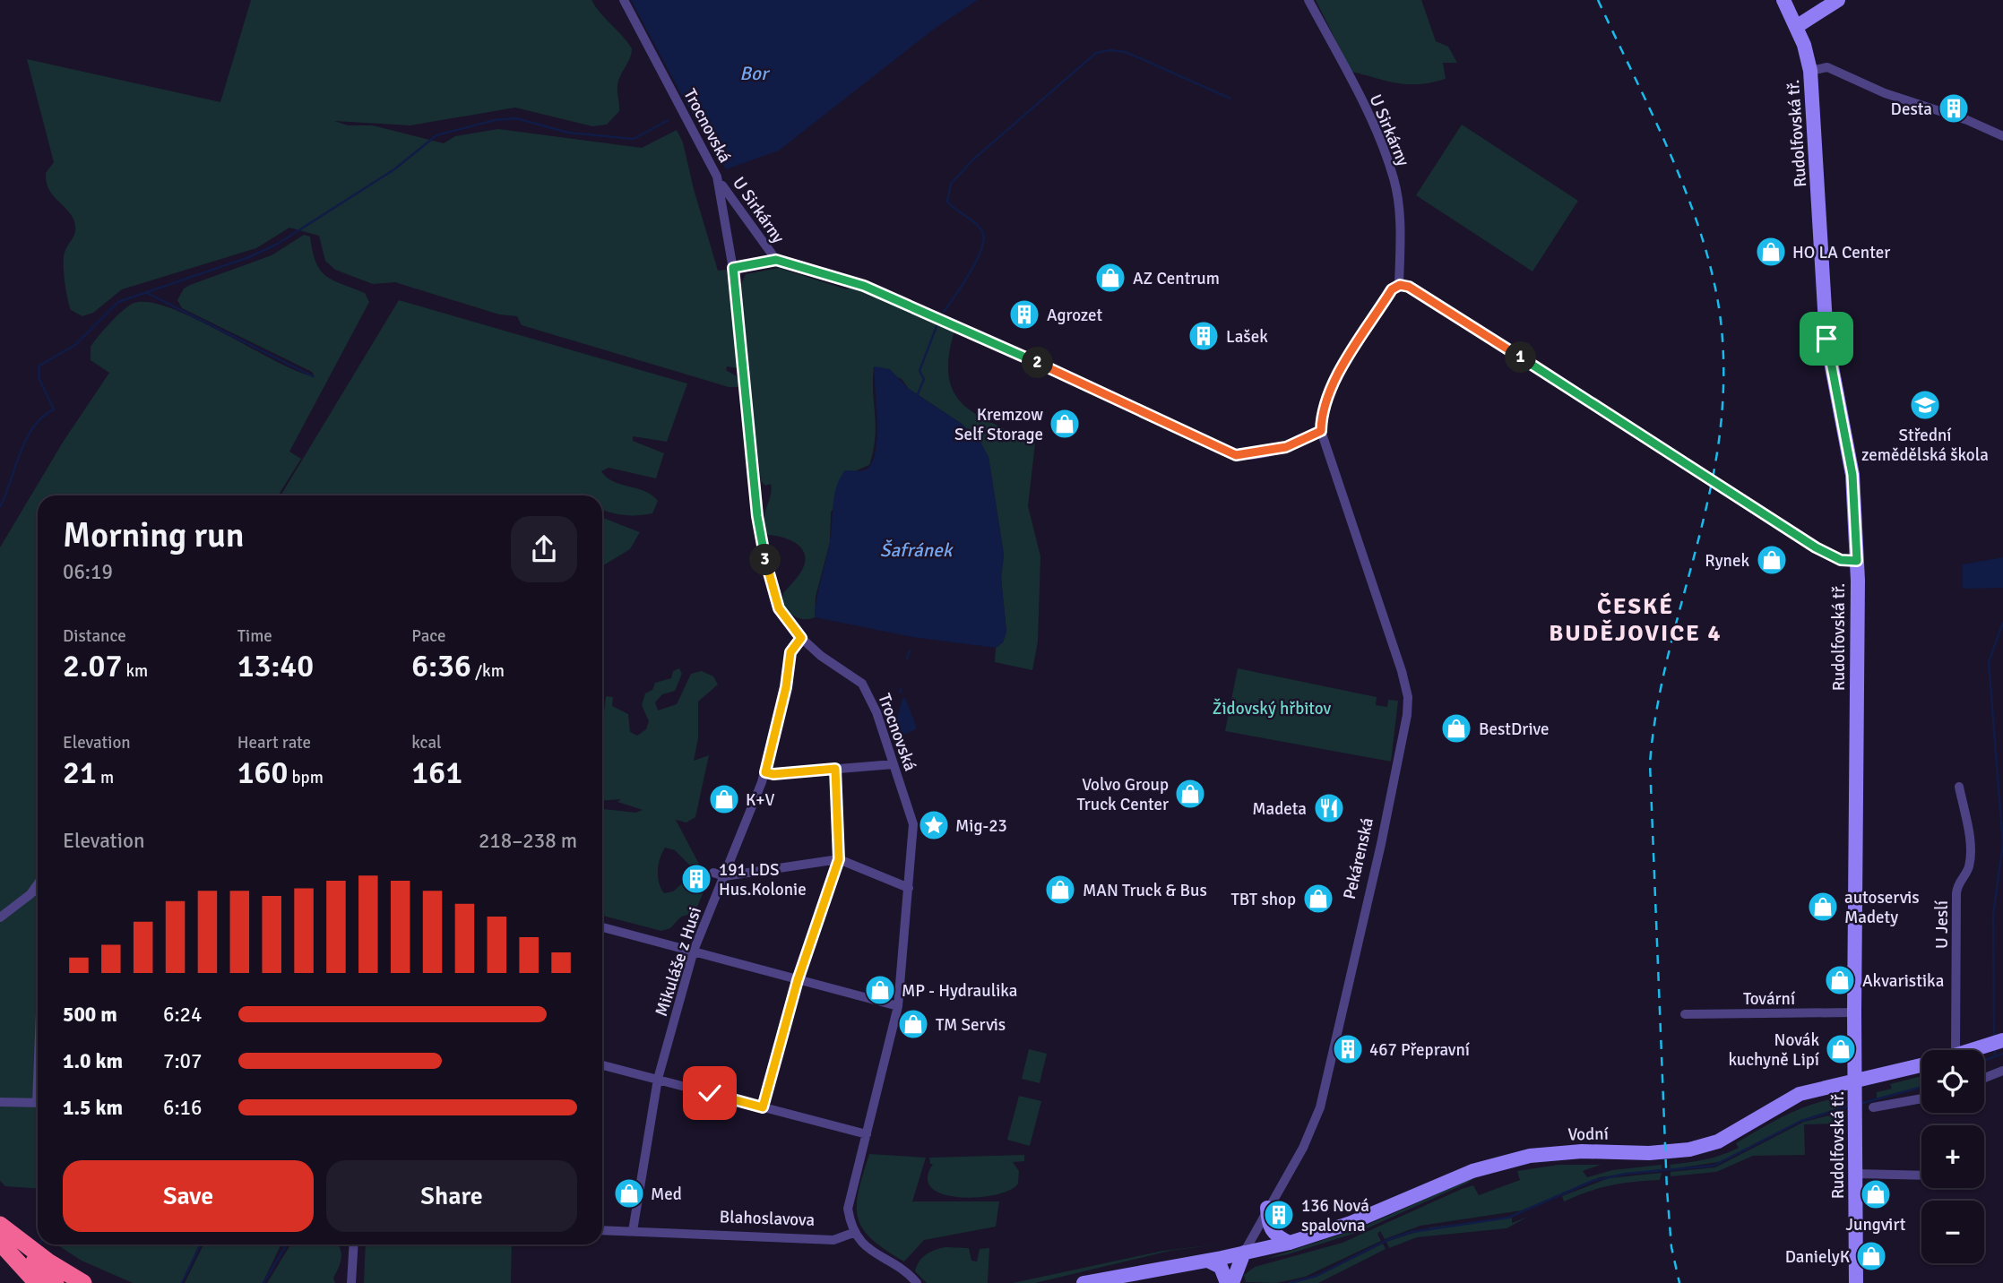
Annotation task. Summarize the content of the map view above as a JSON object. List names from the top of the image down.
{
  "streets": {
    "main road": ["Rudolfovská tř.", "Pekárenská", "Vodní"],
    "street": [
      "Trocnovská",
      "U Sirkárny",
      "U Jeslí",
      "Mikuláše z Husi",
      "Tovární",
      "Blahoslavova"
    ]
  },
  "crossings": [
    ["Trocnovská", "U Sirkárny"],
    ["Trocnovská", "Mikuláše z Husi"],
    ["Trocnovská", "Blahoslavova"],
    ["U Sirkárny", "Pekárenská"],
    ["Rudolfovská tř.", "Tovární"],
    ["Rudolfovská tř.", "Vodní"],
    ["Pekárenská", "Vodní"],
    ["Mikuláše z Husi", "Blahoslavova"]
  ],
  "districts": ["ČESKÉ BUDĚJOVICE 4"],
  "water": ["Bor", "Šafránek"],
  "parks": ["Židovský hřbitov"],
  "places": {
    "building": [
      "Desta",
      "Agrozet",
      "Lašek",
      "191 LDS Hus.Kolonie",
      "467 Přepravní",
      "136 Nová spalovna"
    ],
    "shop": [
      "HO LA Center",
      "AZ Centrum",
      "Kremzow Self Storage",
      "Rynek",
      "BestDrive",
      "Volvo Group Truck Center",
      "K+V",
      "MAN Truck & Bus",
      "TBT shop",
      "autoservis Madety",
      "Akvaristika",
      "MP - Hydraulika",
      "TM Servis",
      "Novák kuchyně Lipí",
      "Med",
      "Jungvirt",
      "DanielyK"
    ],
    "school or university": ["Střední zemědělská škola"],
    "restaurant": ["Madeta"],
    "place": ["Mig-23"]
  },
  "page": {
    "pins": ["1", "2", "3"],
    "heading": ["Morning run", "06:19"],
    "stats": [
      ["Distance", "2.07 km"],
      ["Time", "13:40"],
      ["Pace", "6:36 /km"],
      ["Elevation", "21 m"],
      ["Heart rate", "160 bpm"],
      ["kcal", "161"]
    ],
    "chart": ["Elevation", "218–238 m"],
    "list": [
      {
        "name": "500 m",
        "note": "6:24"
      },
      {
        "name": "1.0 km",
        "note": "7:07"
      },
      {
        "name": "1.5 km",
        "note": "6:16"
      }
    ],
    "map_buttons": ["+", "−"],
    "buttons": ["Save", "Share"]
  }
}
